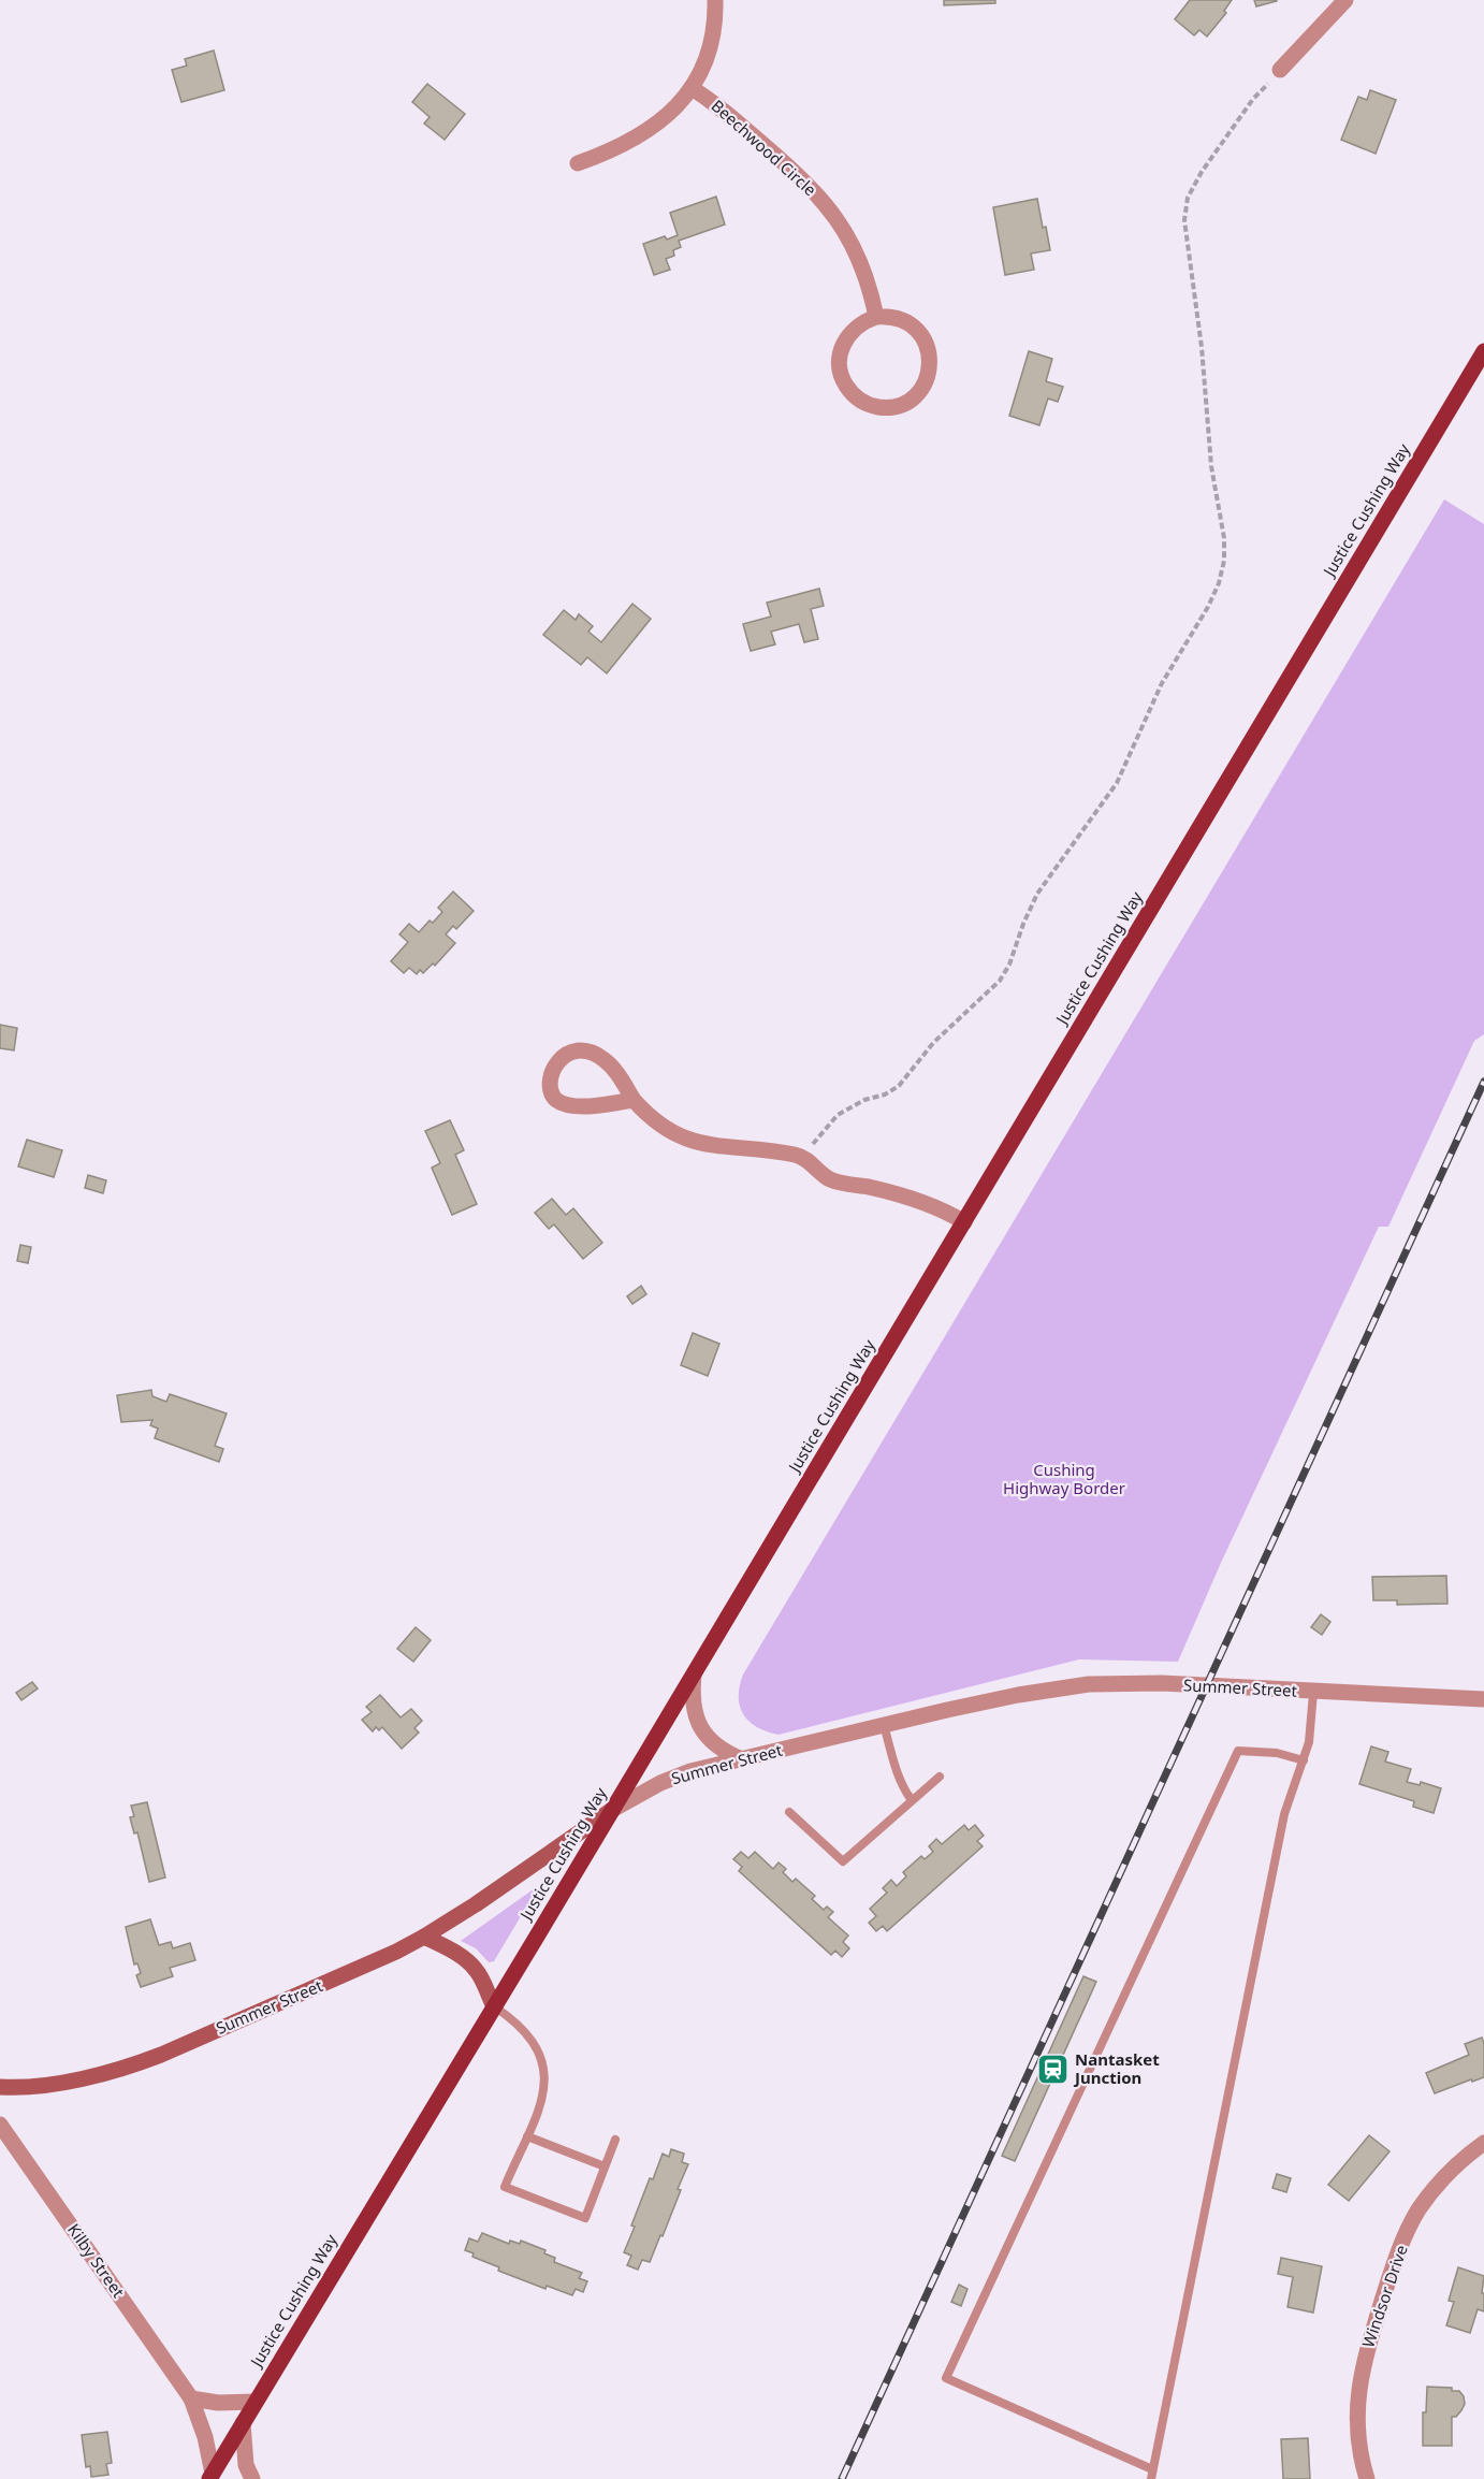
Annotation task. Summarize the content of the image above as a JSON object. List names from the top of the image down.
{
  "streets": {
    "main road": ["Justice Cushing Way", "Summer Street"],
    "street": ["Beechwood Circle", "Kilby Street", "Windsor Drive"]
  },
  "crossings": [
    ["Justice Cushing Way", "Summer Street"],
    ["Justice Cushing Way", "Kilby Street"]
  ],
  "parks": ["Cushing Highway Border"],
  "places": {
    "station": ["Nantasket Junction"]
  }
}
